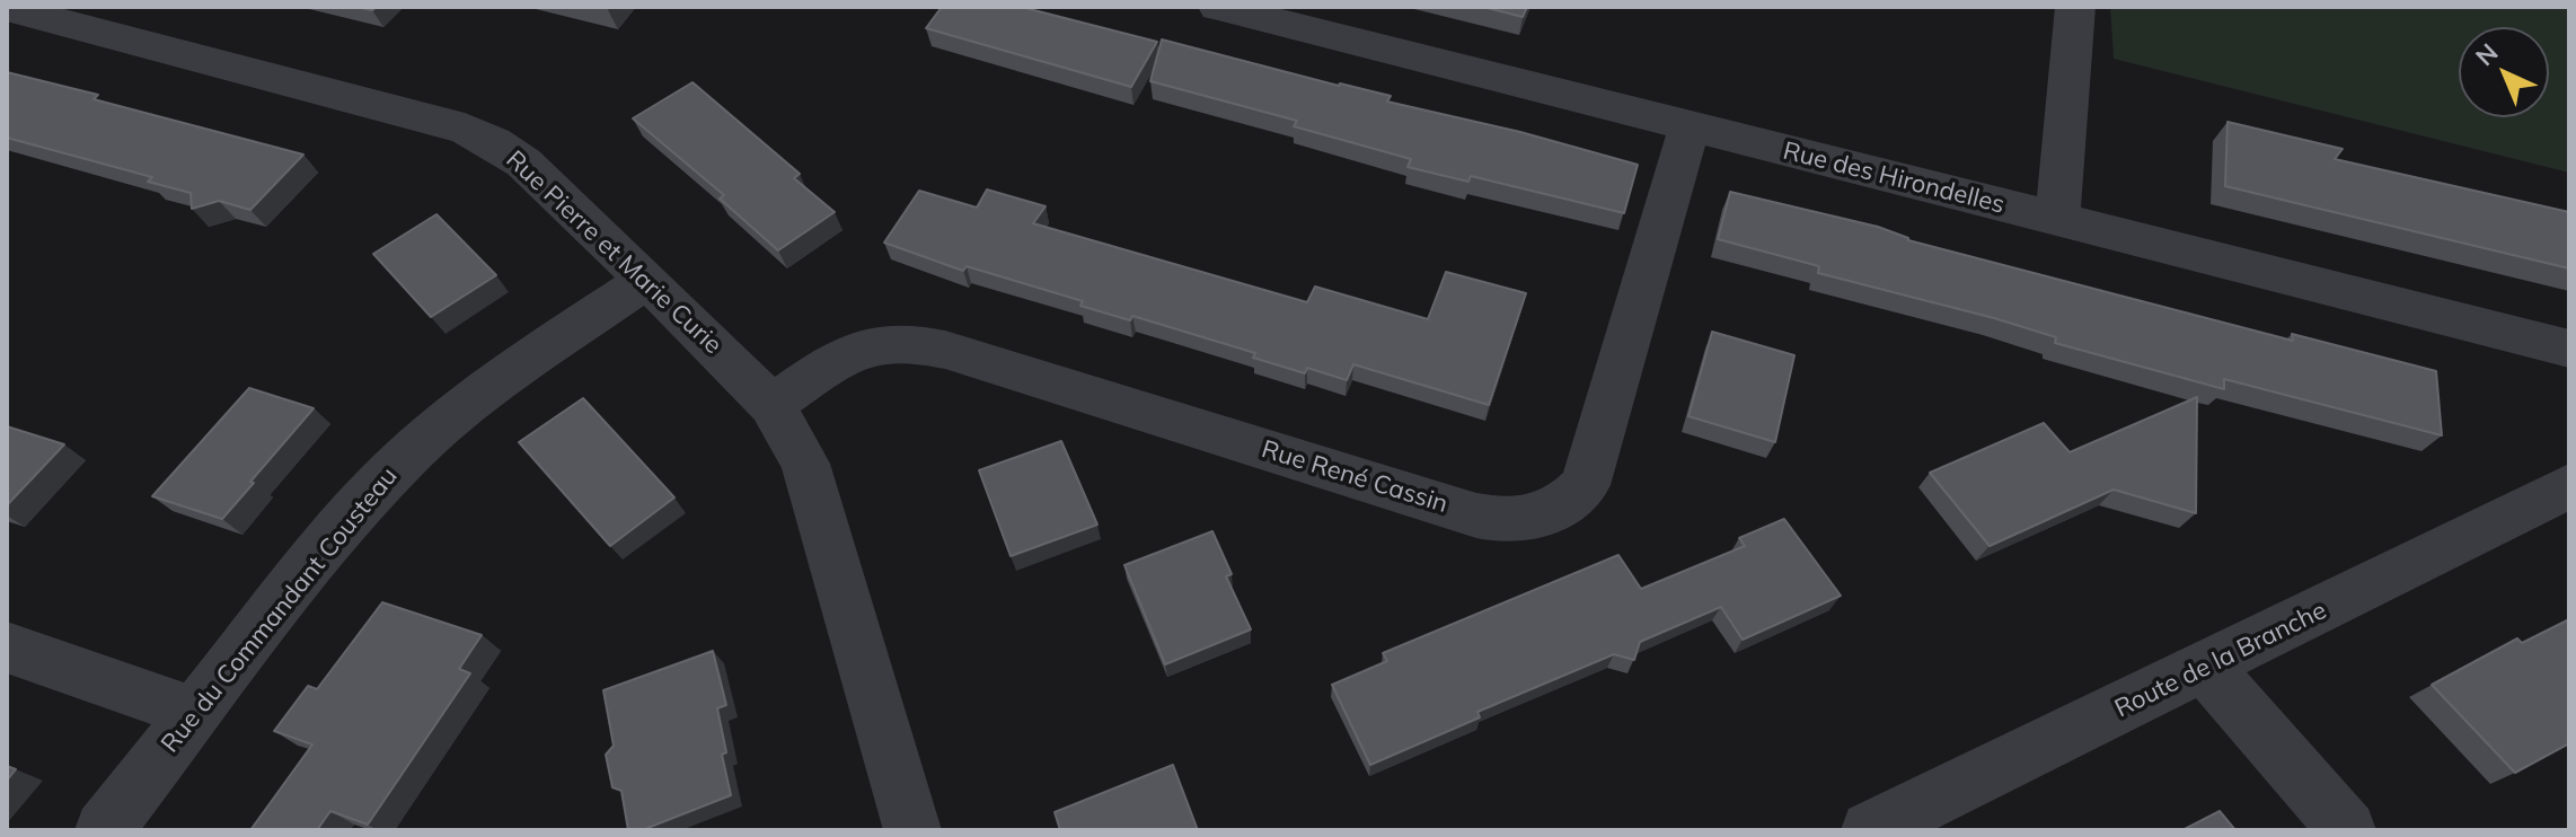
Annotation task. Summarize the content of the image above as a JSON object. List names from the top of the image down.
{
  "streets": {
    "street": [
      "Rue des Hirondelles",
      "Rue Pierre et Marie Curie",
      "Rue René Cassin",
      "Rue du Commandant Cousteau",
      "Route de la Branche"
    ]
  },
  "crossings": [
    ["Rue des Hirondelles", "Rue René Cassin"],
    ["Rue Pierre et Marie Curie", "Rue René Cassin"],
    ["Rue Pierre et Marie Curie", "Rue du Commandant Cousteau"]
  ],
  "north": "top left"
}
